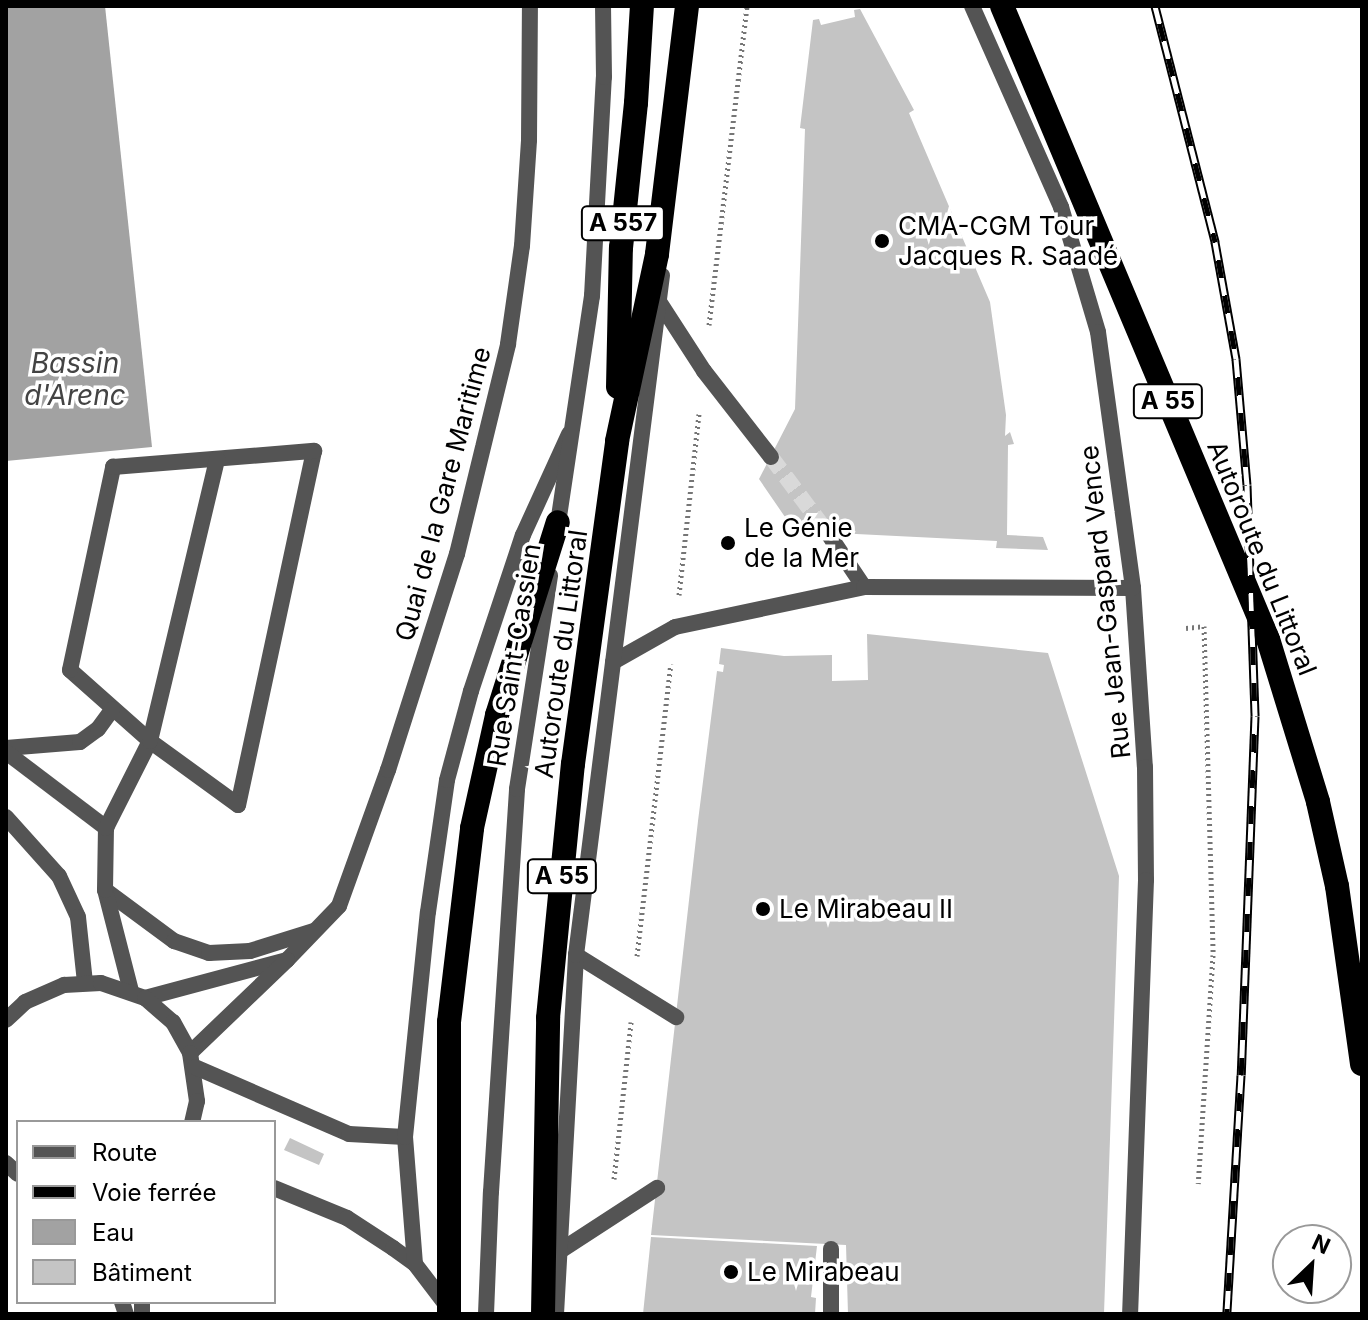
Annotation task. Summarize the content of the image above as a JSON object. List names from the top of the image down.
{
  "streets": {
    "highway": ["A 557", "A 55", "Autoroute du Littoral"],
    "street": ["Quai de la Gare Maritime", "Rue Jean-Gaspard Vence", "Rue Saint-Cassien"]
  },
  "crossings": [
    ["A 557", "Autoroute du Littoral"]
  ],
  "water": ["Bassin d'Arenc"],
  "places": [
    "CMA-CGM Tour Jacques R. Saadé",
    "Le Génie de la Mer",
    "Le Mirabeau II",
    "Le Mirabeau"
  ],
  "legend": [
    "Route",
    "Voie ferrée",
    "Eau",
    "Bâtiment"
  ],
  "north": "top right"
}
